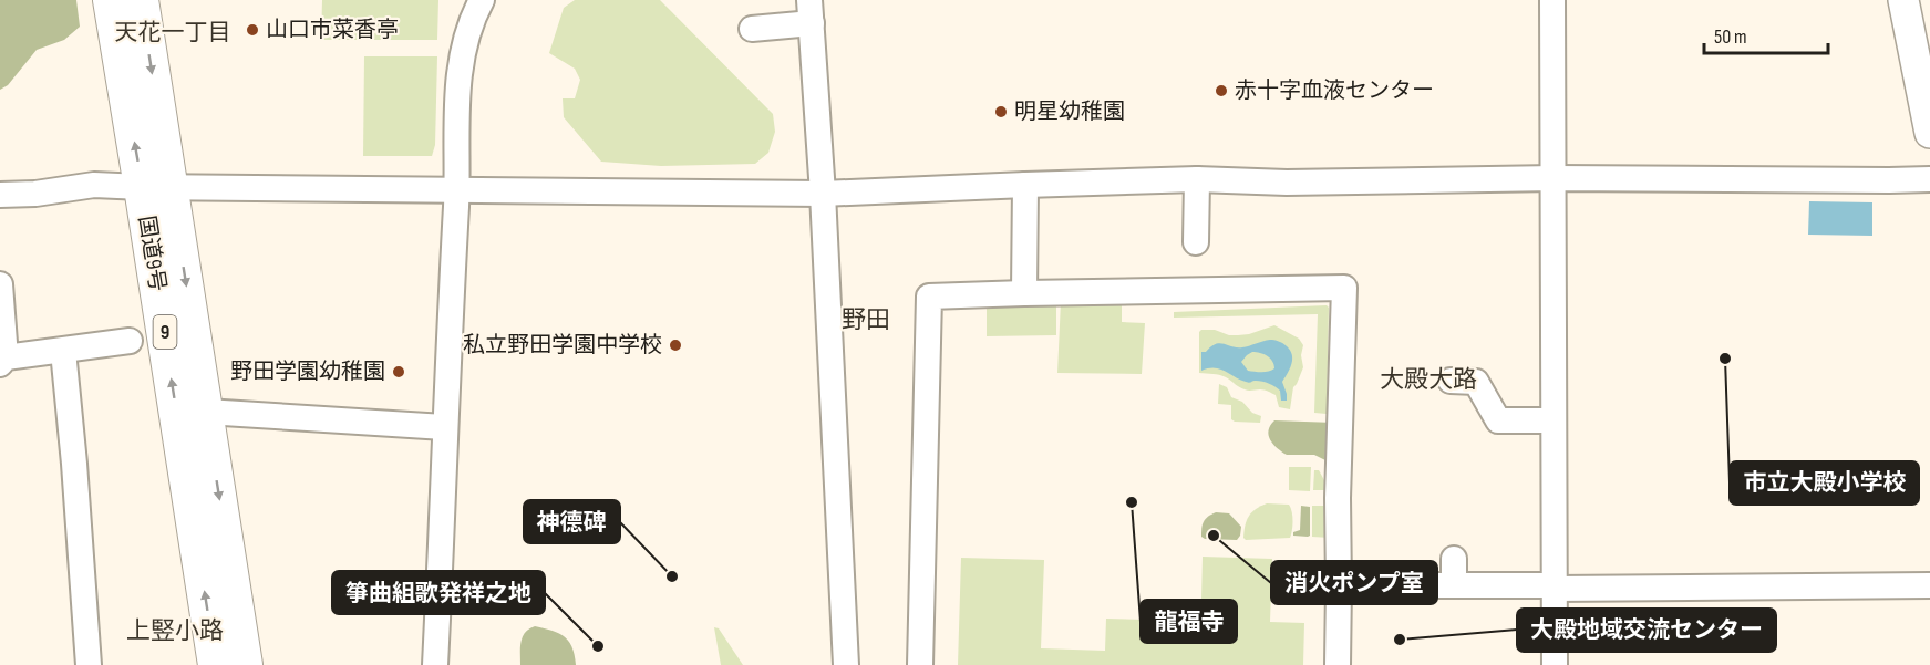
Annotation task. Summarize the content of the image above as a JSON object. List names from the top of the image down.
{
  "streets": {
    "highway": ["国道9号", "9"]
  },
  "districts": [
    "天花一丁目",
    "野田",
    "大殿大路",
    "上竪小路"
  ],
  "places": [
    "山口市菜香亭",
    "赤十字血液センター",
    "明星幼稚園",
    "私立野田学園中学校",
    "市立大殿小学校",
    "野田学園幼稚園",
    "龍福寺",
    "消火ポンプ室",
    "神德碑",
    "大殿地域交流センター",
    "箏曲組歌発祥之地"
  ],
  "scale_bar": "50 m"
}
